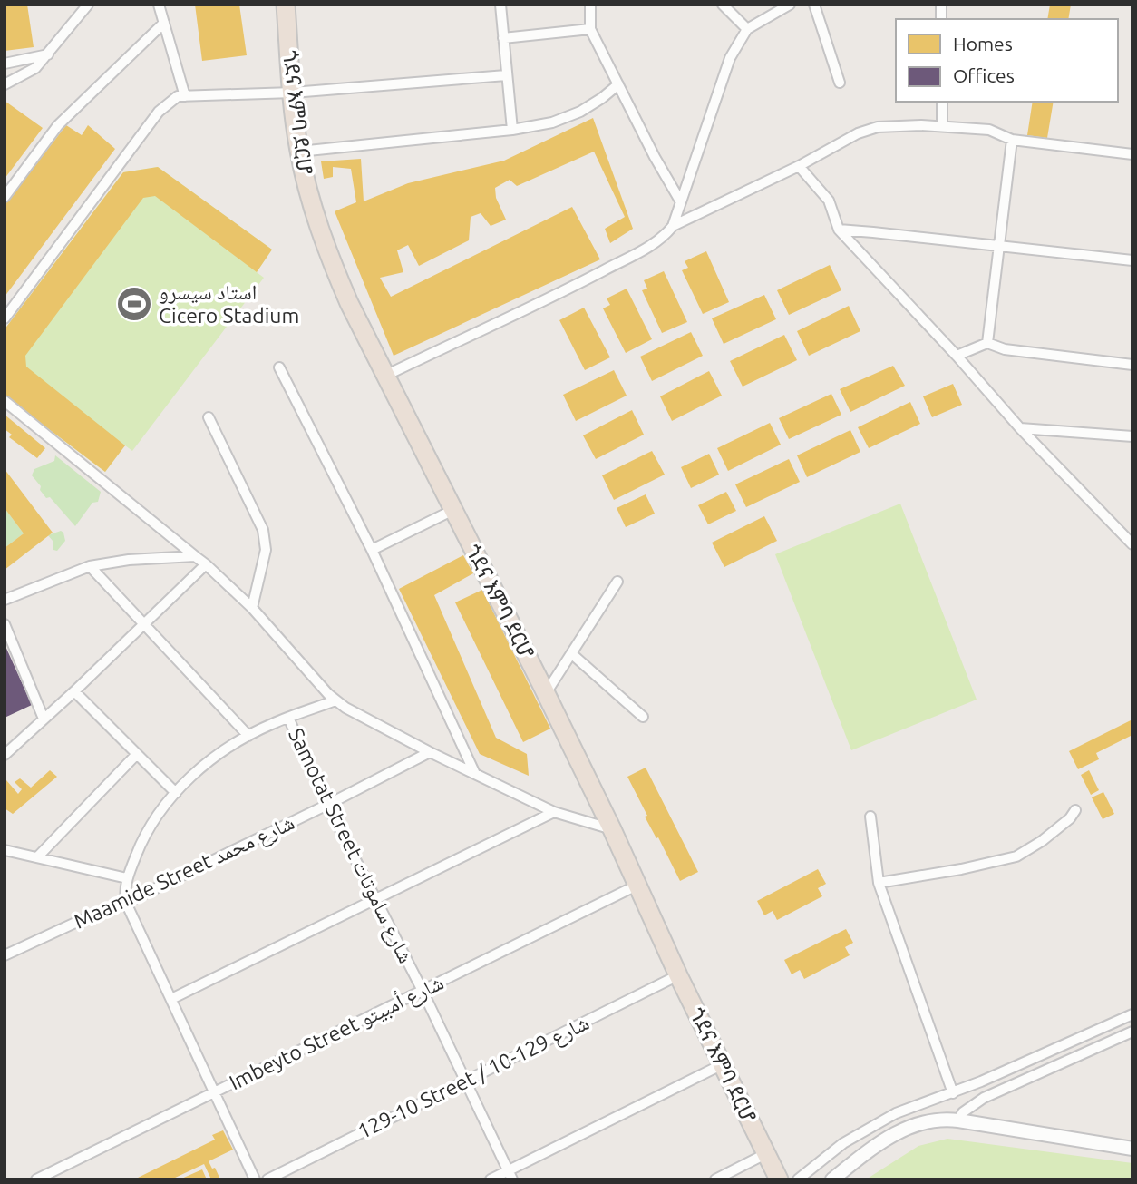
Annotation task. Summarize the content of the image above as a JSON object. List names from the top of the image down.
{
  "streets": {
    "highway": ["ጎደና እምባ ደርሆ"],
    "street": [
      "Samotat Street شارع ساموتات",
      "Maamide Street شارع محمد",
      "Imbeyto Street شارع أمبيتو",
      "129-10 Street / شارع 129-10"
    ]
  },
  "crossings": [
    ["ጎደና እምባ ደርሆ", "Imbeyto Street شارع أمبيتو"],
    ["ጎደና እምባ ደርሆ", "129-10 Street / شارع 129-10"],
    ["Samotat Street شارع ساموتات", "Maamide Street شارع محمد"],
    ["Samotat Street شارع ساموتات", "Imbeyto Street شارع أمبيتو"],
    ["Samotat Street شارع ساموتات", "129-10 Street / شارع 129-10"]
  ],
  "places": {
    "sports": ["استاد سيسرو Cicero Stadium"]
  },
  "legend": ["Homes", "Offices"]
}
